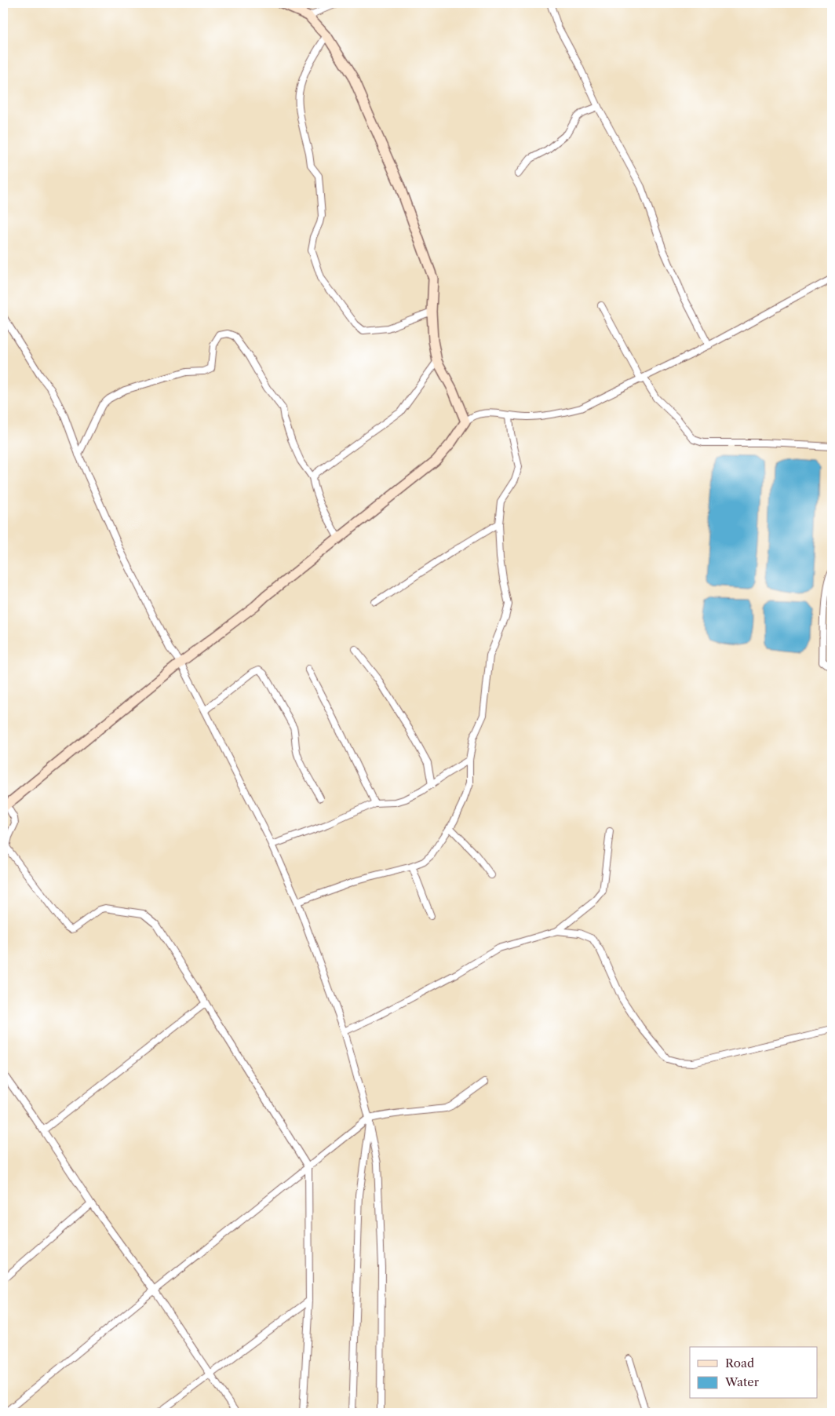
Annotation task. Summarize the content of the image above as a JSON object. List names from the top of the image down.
{
  "legend": ["Road", "Water"]
}
